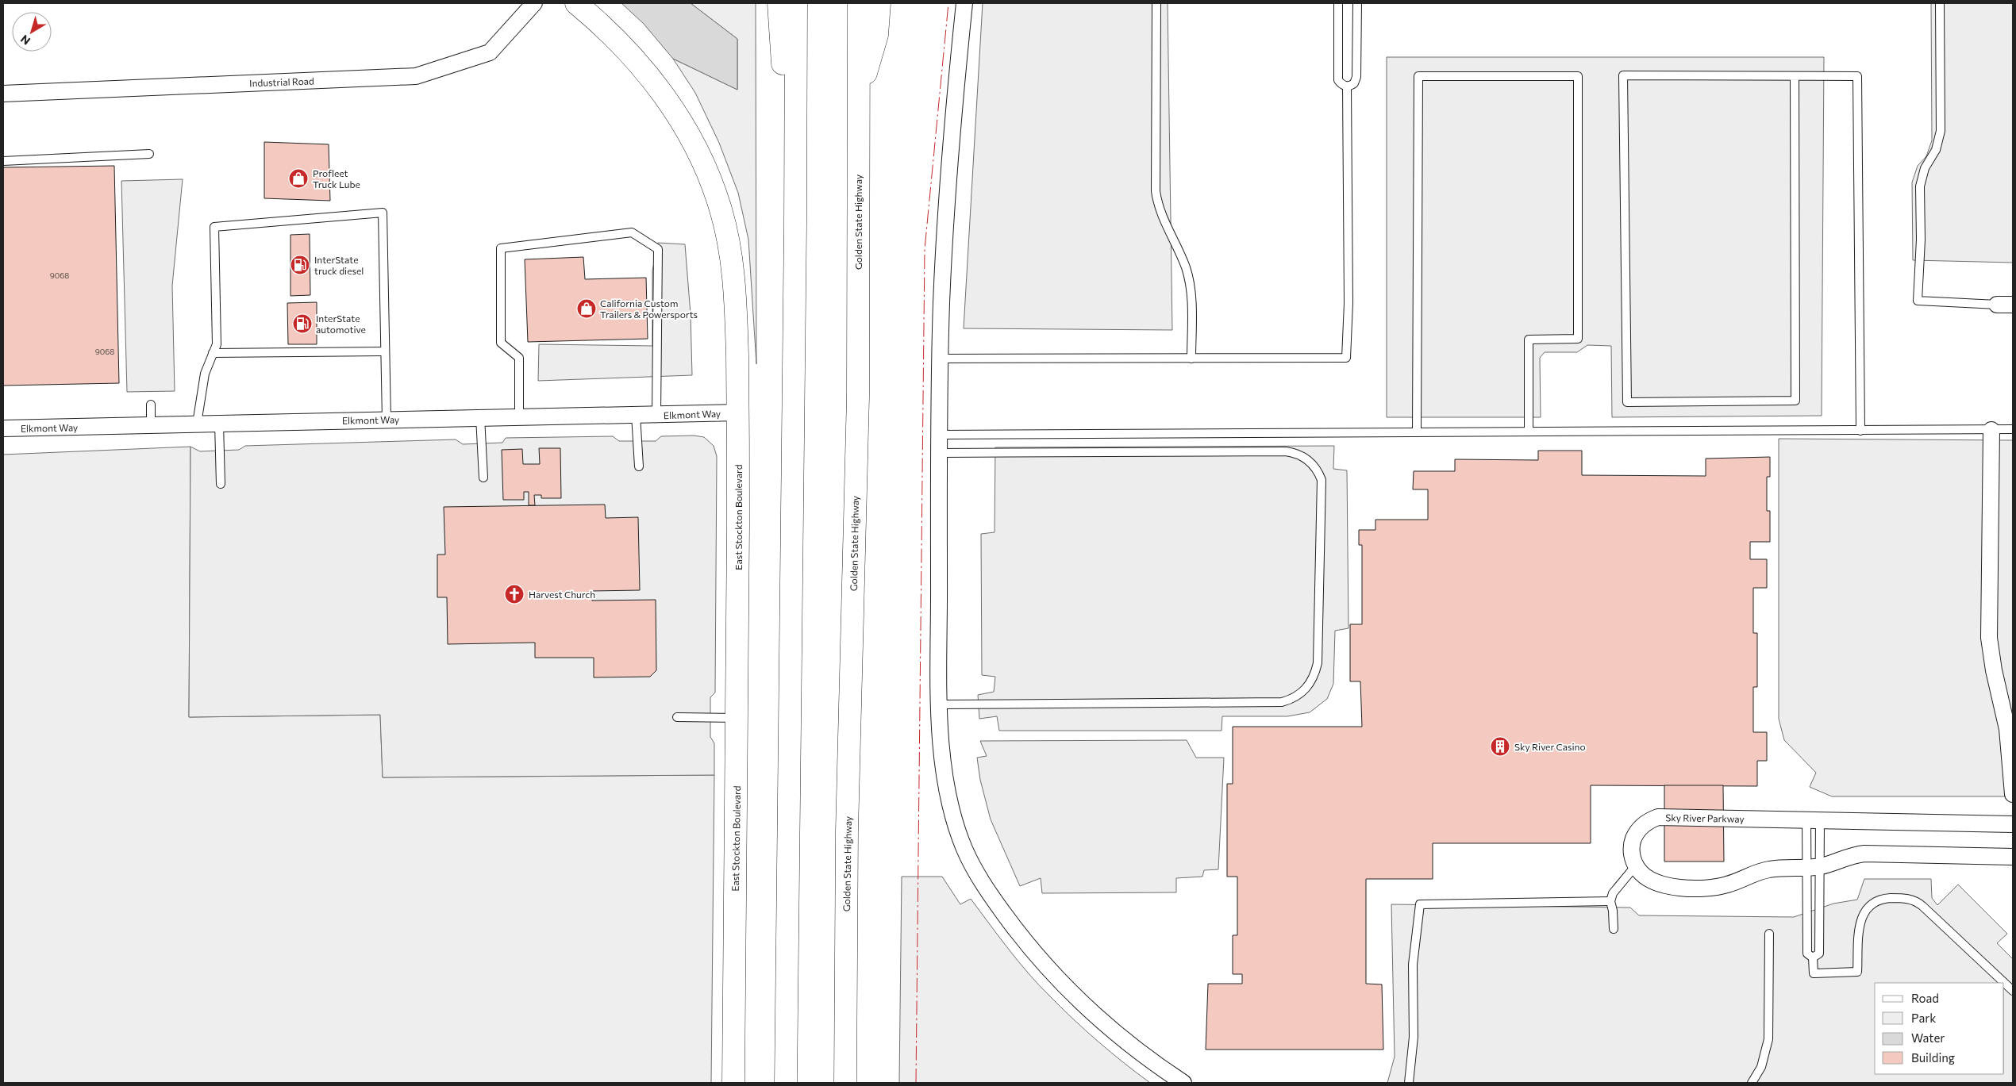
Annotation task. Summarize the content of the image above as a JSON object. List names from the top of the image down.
{
  "streets": {
    "main road": ["Golden State Highway", "East Stockton Boulevard"],
    "street": ["Industrial Road", "Elkmont Way", "Sky River Parkway"]
  },
  "crossings": [
    ["Elkmont Way", "East Stockton Boulevard"]
  ],
  "places": {
    "shop": ["Profleet Truck Lube", "California Custom Trailers & Powersports"],
    "fuel station": ["InterState truck diesel", "InterState automotive"],
    "church": ["Harvest Church"],
    "building": ["Sky River Casino"]
  },
  "house_numbers": ["9068", "9068"],
  "legend": [
    "Road",
    "Park",
    "Water",
    "Building"
  ],
  "north": "bottom left"
}
